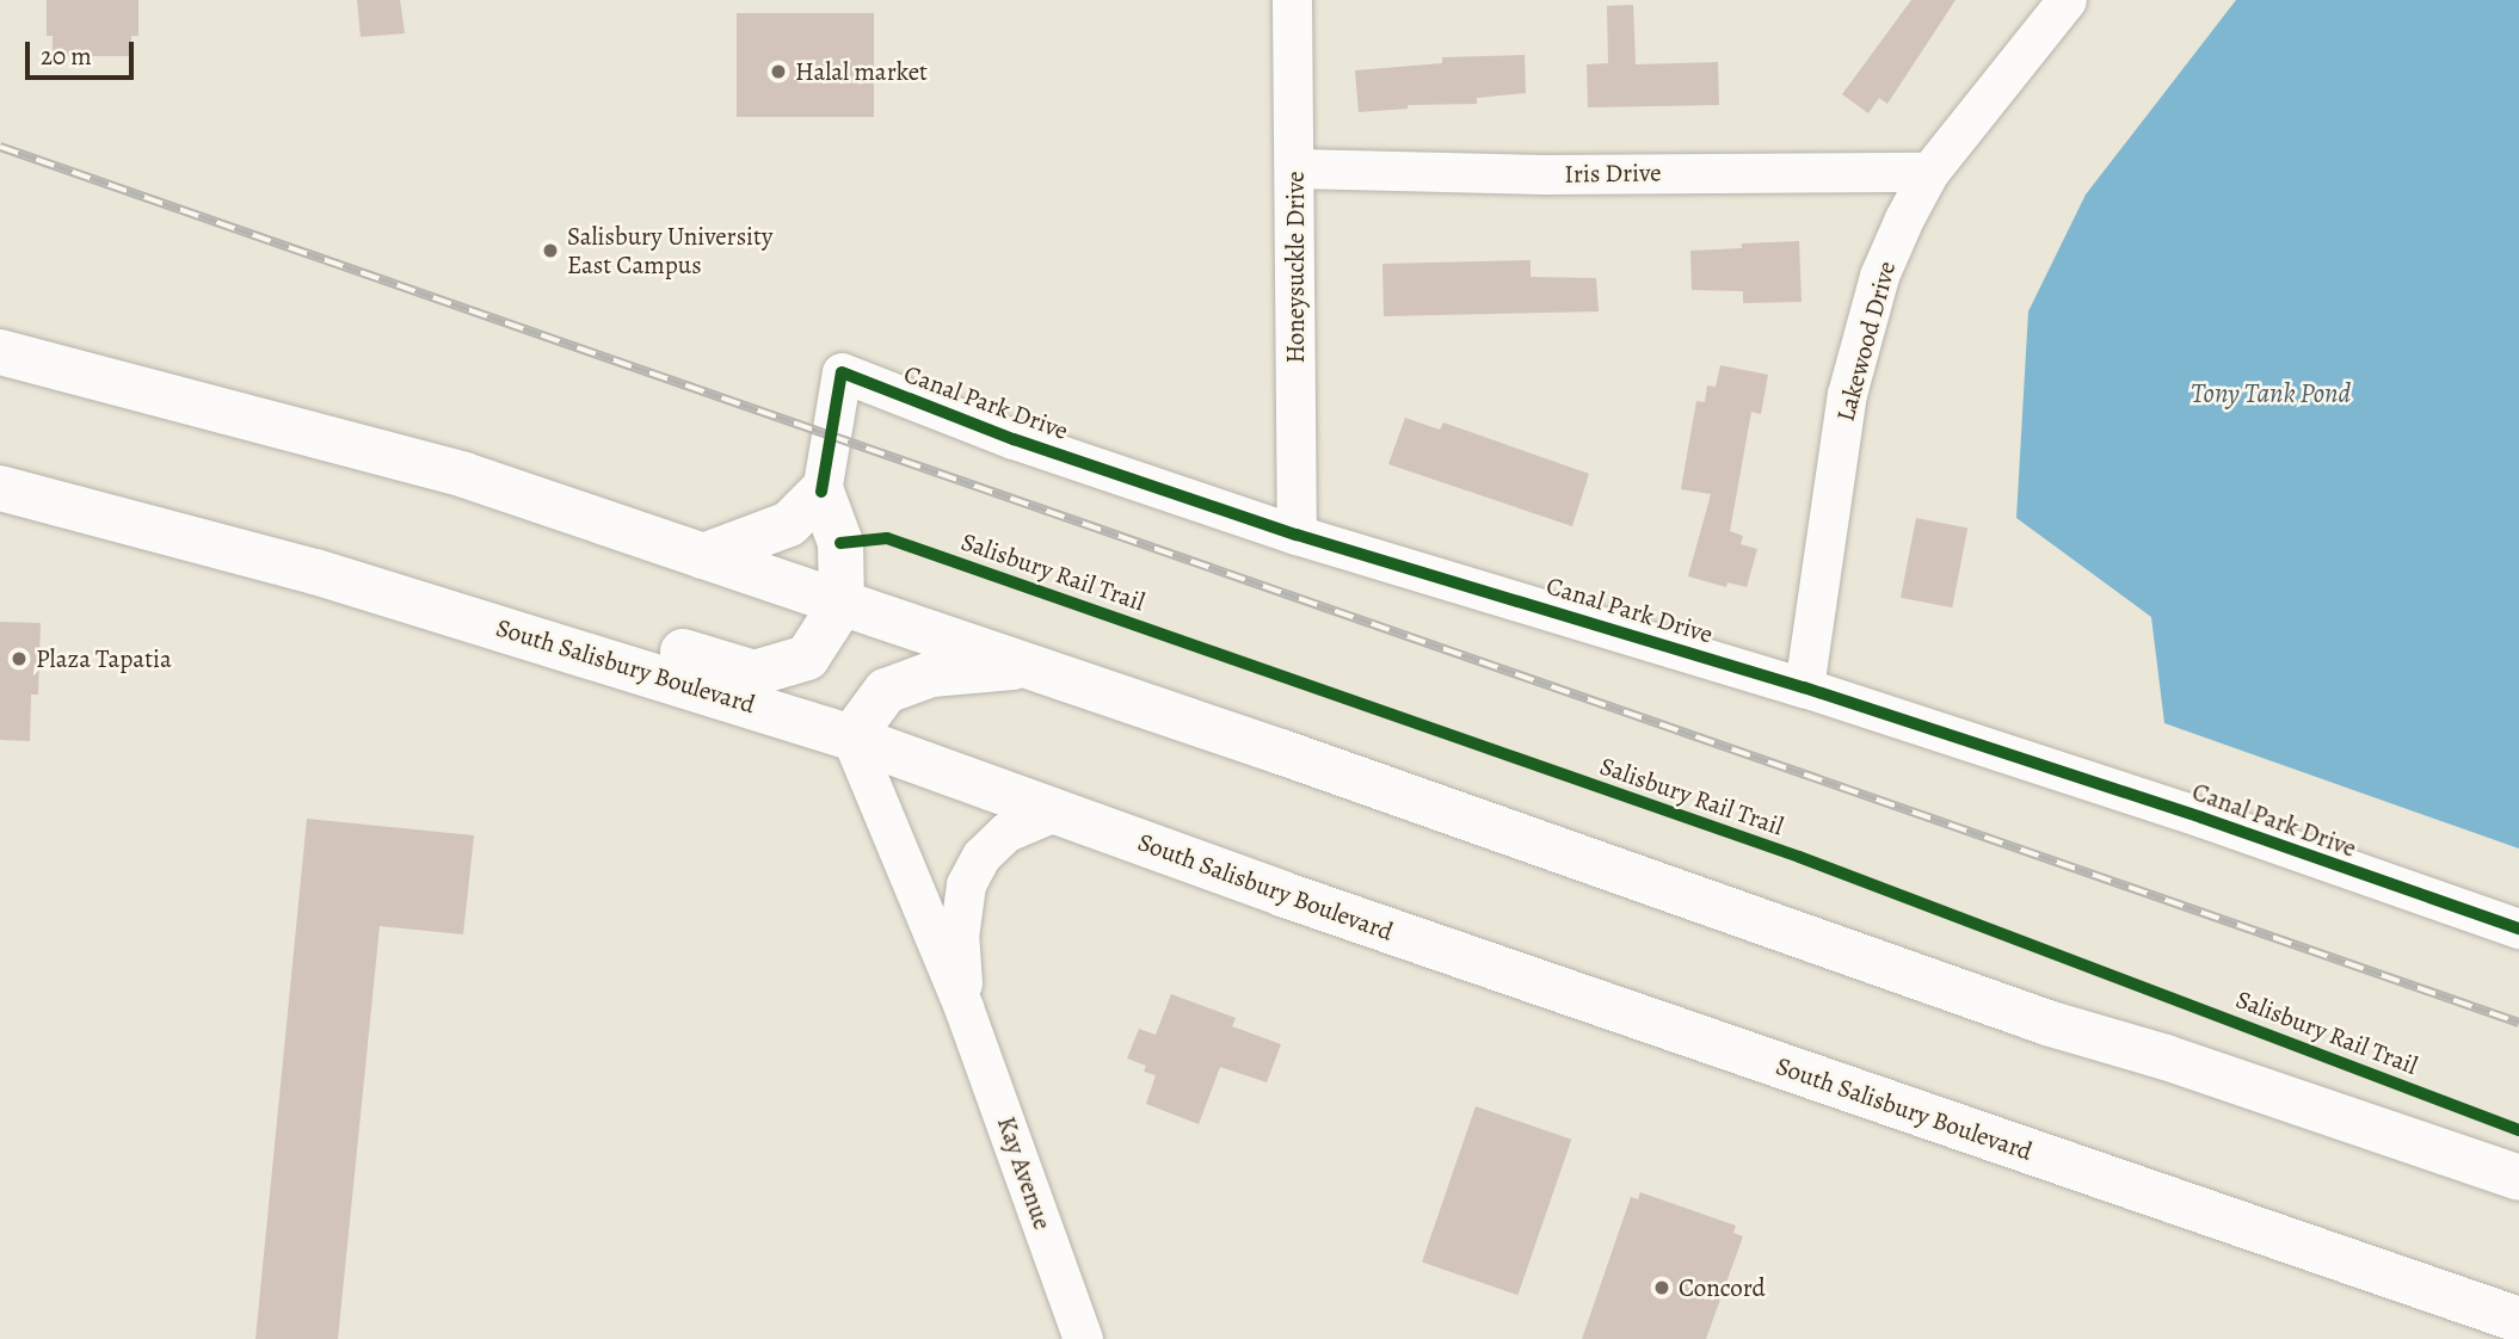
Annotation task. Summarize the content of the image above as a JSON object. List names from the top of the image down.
{
  "streets": {
    "main road": ["South Salisbury Boulevard"],
    "street": [
      "Iris Drive",
      "Honeysuckle Drive",
      "Lakewood Drive",
      "Canal Park Drive",
      "Kay Avenue"
    ],
    "cycle path": ["Salisbury Rail Trail"]
  },
  "crossings": [
    ["Iris Drive", "Honeysuckle Drive"],
    ["Iris Drive", "Lakewood Drive"],
    ["Honeysuckle Drive", "Canal Park Drive"],
    ["Lakewood Drive", "Canal Park Drive"],
    ["South Salisbury Boulevard", "Kay Avenue"]
  ],
  "water": ["Tony Tank Pond"],
  "places": [
    "Halal market",
    "Salisbury University East Campus",
    "Plaza Tapatia",
    "Concord"
  ],
  "scale_bar": "20 m"
}
